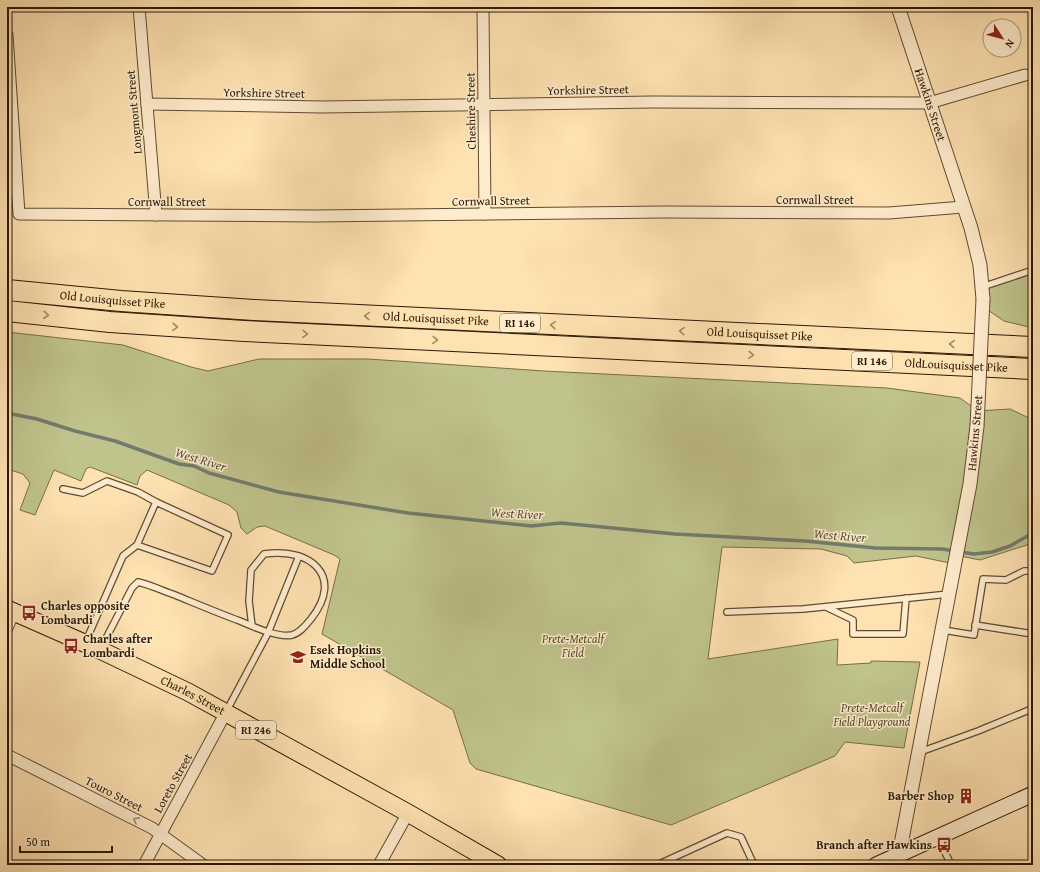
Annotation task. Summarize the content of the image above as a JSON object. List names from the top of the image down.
{
  "streets": {
    "highway": ["Old Louisquisset Pike", "RI 146", "OldLouisquisset Pike"],
    "main road": ["Charles Street", "RI 246"],
    "street": [
      "Yorkshire Street",
      "Hawkins Street",
      "Cheshire Street",
      "Longmont Street",
      "Cornwall Street",
      "Loreto Street",
      "Touro Street"
    ]
  },
  "crossings": [
    ["Yorkshire Street", "Hawkins Street"],
    ["Yorkshire Street", "Cheshire Street"],
    ["Yorkshire Street", "Longmont Street"],
    ["Hawkins Street", "Cornwall Street"],
    ["Cheshire Street", "Cornwall Street"],
    ["Longmont Street", "Cornwall Street"],
    ["Old Louisquisset Pike", "OldLouisquisset Pike"],
    ["Charles Street", "Loreto Street"],
    ["Loreto Street", "Touro Street"]
  ],
  "one_way": ["OldLouisquisset Pike", "Touro Street"],
  "water": ["West River"],
  "parks": ["Prete-Metcalf Field", "Prete-Metcalf Field Playground"],
  "places": {
    "bus stop": ["Charles opposite Lombardi", "Charles after Lombardi", "Branch after Hawkins"],
    "school or university": ["Esek Hopkins Middle School"],
    "building": ["Barber Shop"]
  },
  "scale_bar": "50 m",
  "north": "bottom right"
}
